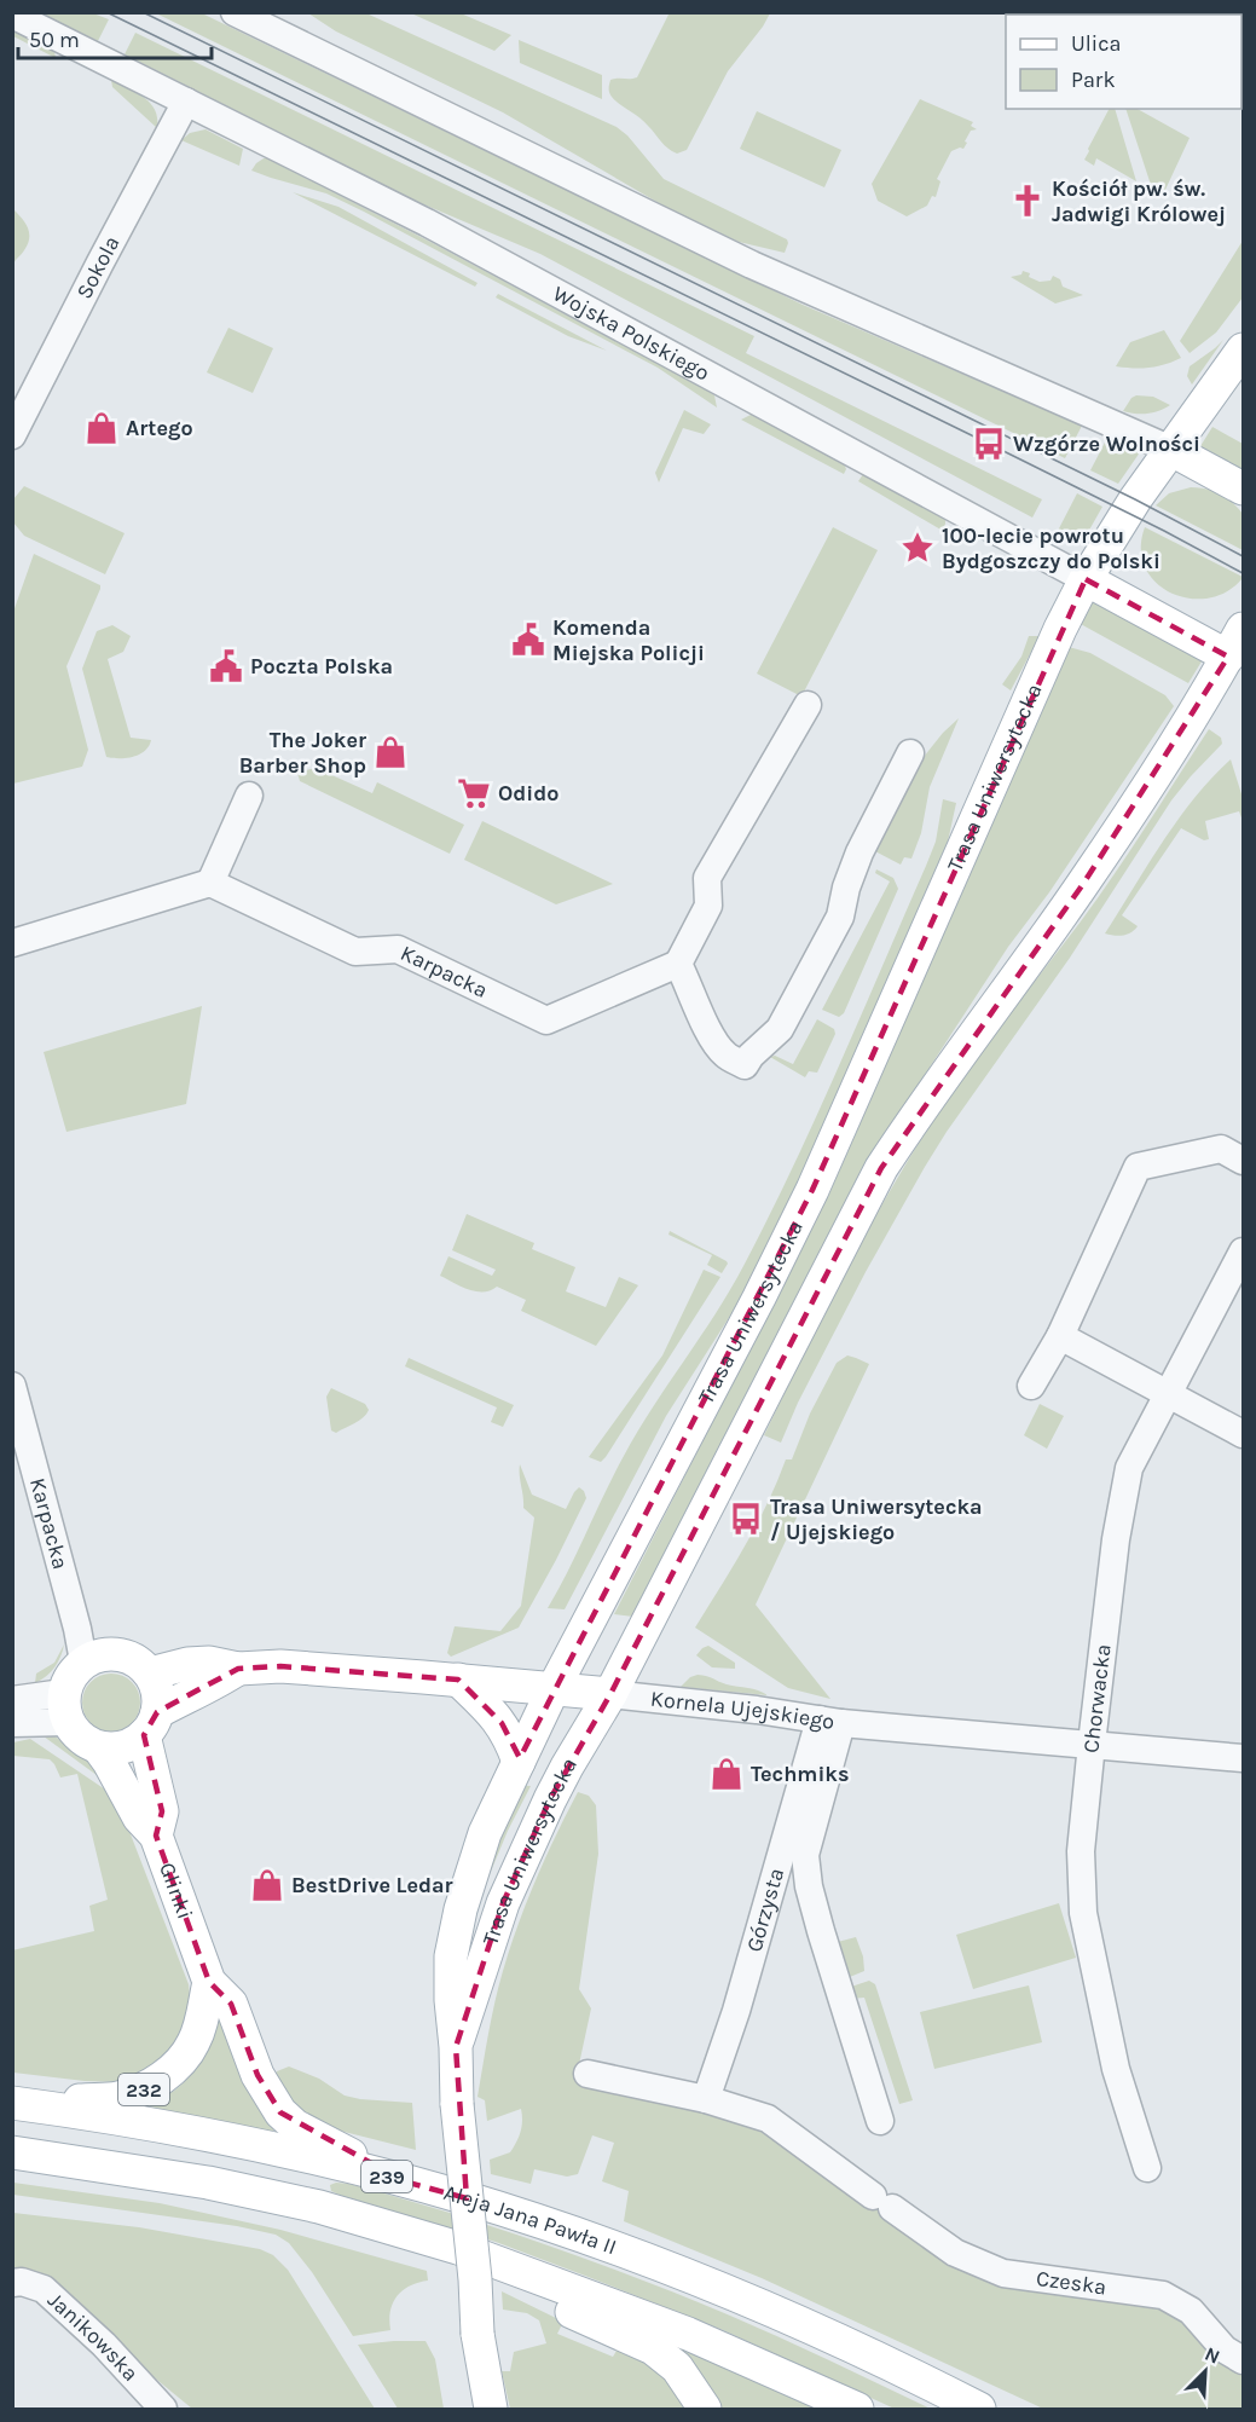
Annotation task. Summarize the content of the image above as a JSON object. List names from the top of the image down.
{
  "streets": {
    "main road": [
      "Wojska Polskiego",
      "Trasa Uniwersytecka",
      "Kornela Ujejskiego",
      "Glinki",
      "232",
      "239",
      "Aleja Jana Pawła II"
    ],
    "street": [
      "Sokola",
      "Karpacka",
      "Chorwacka",
      "Górzysta",
      "Czeska",
      "Janikowska"
    ]
  },
  "crossings": [
    ["Sokola", "Wojska Polskiego"],
    ["Wojska Polskiego", "Trasa Uniwersytecka"],
    ["Trasa Uniwersytecka", "Kornela Ujejskiego"],
    ["Karpacka", "Kornela Ujejskiego"],
    ["Karpacka", "Glinki"],
    ["Karpacka", "232"],
    ["Chorwacka", "Kornela Ujejskiego"],
    ["Kornela Ujejskiego", "Glinki"],
    ["Kornela Ujejskiego", "Górzysta"],
    ["Kornela Ujejskiego", "232"],
    ["Glinki", "232"],
    ["Górzysta", "Czeska"],
    ["232", "Aleja Jana Pawła II"]
  ],
  "places": {
    "church": ["Kościół pw. św. Jadwigi Królowej"],
    "shop": [
      "Artego",
      "The Joker Barber Shop",
      "Techmiks",
      "BestDrive Ledar"
    ],
    "bus stop": ["Wzgórze Wolności", "Trasa Uniwersytecka / Ujejskiego"],
    "place": ["100-lecie powrotu Bydgoszczy do Polski"],
    "public building": ["Komenda Miejska Policji", "Poczta Polska"],
    "supermarket": ["Odido"]
  },
  "legend": ["Ulica", "Park"],
  "scale_bar": "50 m",
  "north": "top right"
}
